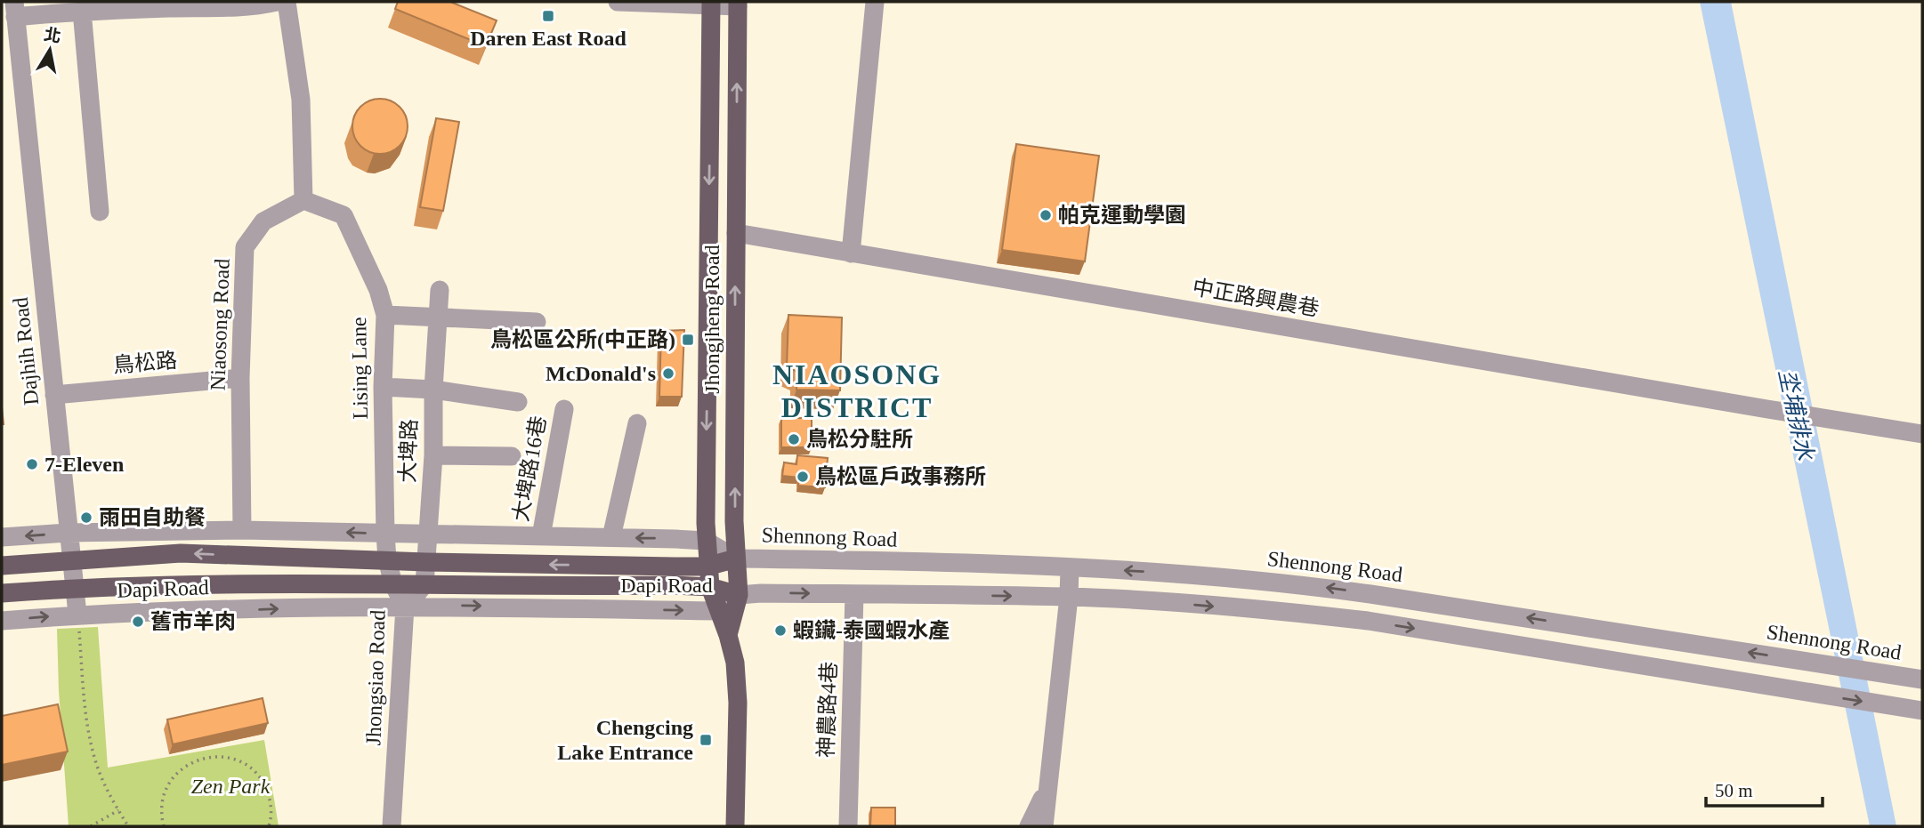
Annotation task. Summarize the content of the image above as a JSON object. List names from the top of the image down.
{
  "streets": {
    "main road": ["Jhongjheng Road", "Dapi Road"],
    "street": [
      "中正路興農巷",
      "Niaosong Road",
      "Dajhih Road",
      "鳥松路",
      "Lising Lane",
      "大埤路",
      "大埤路16巷",
      "Shennong Road",
      "Jhongsiao Road",
      "神農路4巷"
    ]
  },
  "crossings": [
    ["中正路興農巷", "Jhongjheng Road"],
    ["Jhongjheng Road", "Shennong Road"],
    ["Jhongjheng Road", "Dapi Road"],
    ["Niaosong Road", "鳥松路"],
    ["Niaosong Road", "Lising Lane"],
    ["Niaosong Road", "Dapi Road"],
    ["Dajhih Road", "鳥松路"],
    ["Dajhih Road", "Dapi Road"],
    ["Lising Lane", "Dapi Road"],
    ["Lising Lane", "Jhongsiao Road"],
    ["大埤路", "Dapi Road"],
    ["大埤路16巷", "Dapi Road"],
    ["Shennong Road", "Dapi Road"],
    ["Dapi Road", "Jhongsiao Road"]
  ],
  "districts": ["NIAOSONG DISTRICT"],
  "water": ["坔埔排水"],
  "parks": ["Zen Park"],
  "places": {
    "transit": ["Daren East Road", "鳥松區公所(中正路)", "Chengcing Lake Entrance"],
    "other": [
      "帕克運動學園",
      "McDonald's",
      "鳥松分駐所",
      "7-Eleven",
      "鳥松區戶政事務所",
      "雨田自助餐",
      "舊市羊肉",
      "蝦鑶-泰國蝦水產"
    ]
  },
  "scale_bar": "50 m",
  "north": "top"
}
